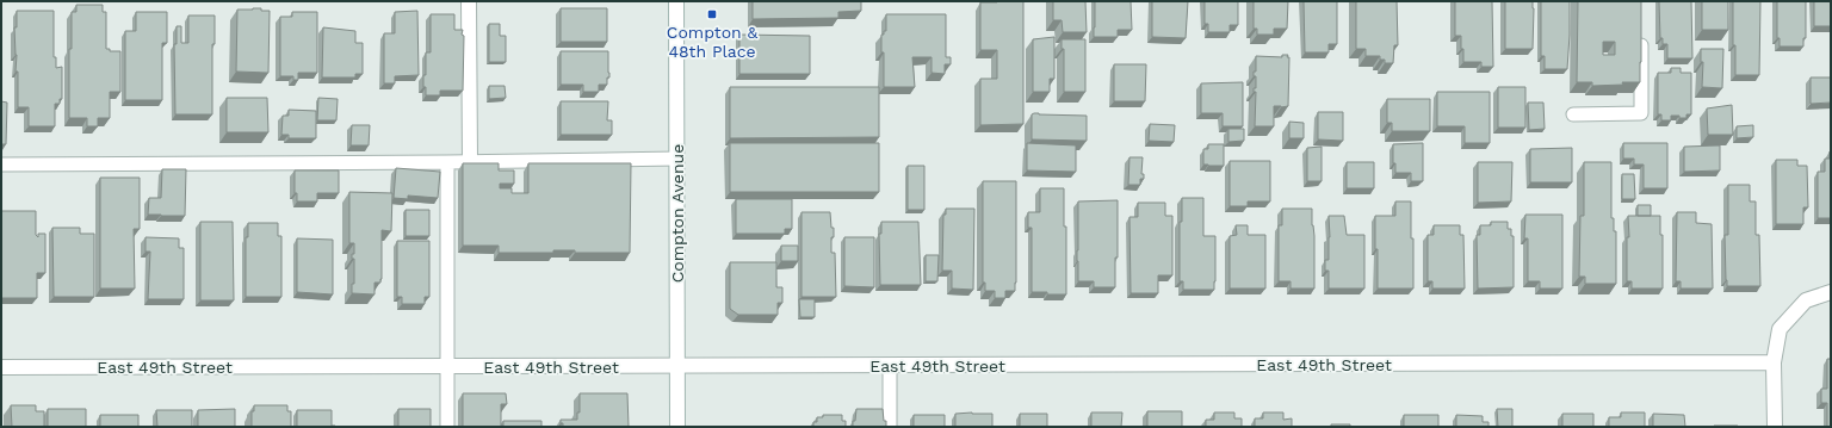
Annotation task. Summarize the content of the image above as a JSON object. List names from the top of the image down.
{
  "streets": {
    "street": ["Compton Avenue", "East 49th Street"]
  },
  "crossings": [
    ["Compton Avenue", "East 49th Street"]
  ],
  "places": {
    "transit": ["Compton & 48th Place"]
  }
}
